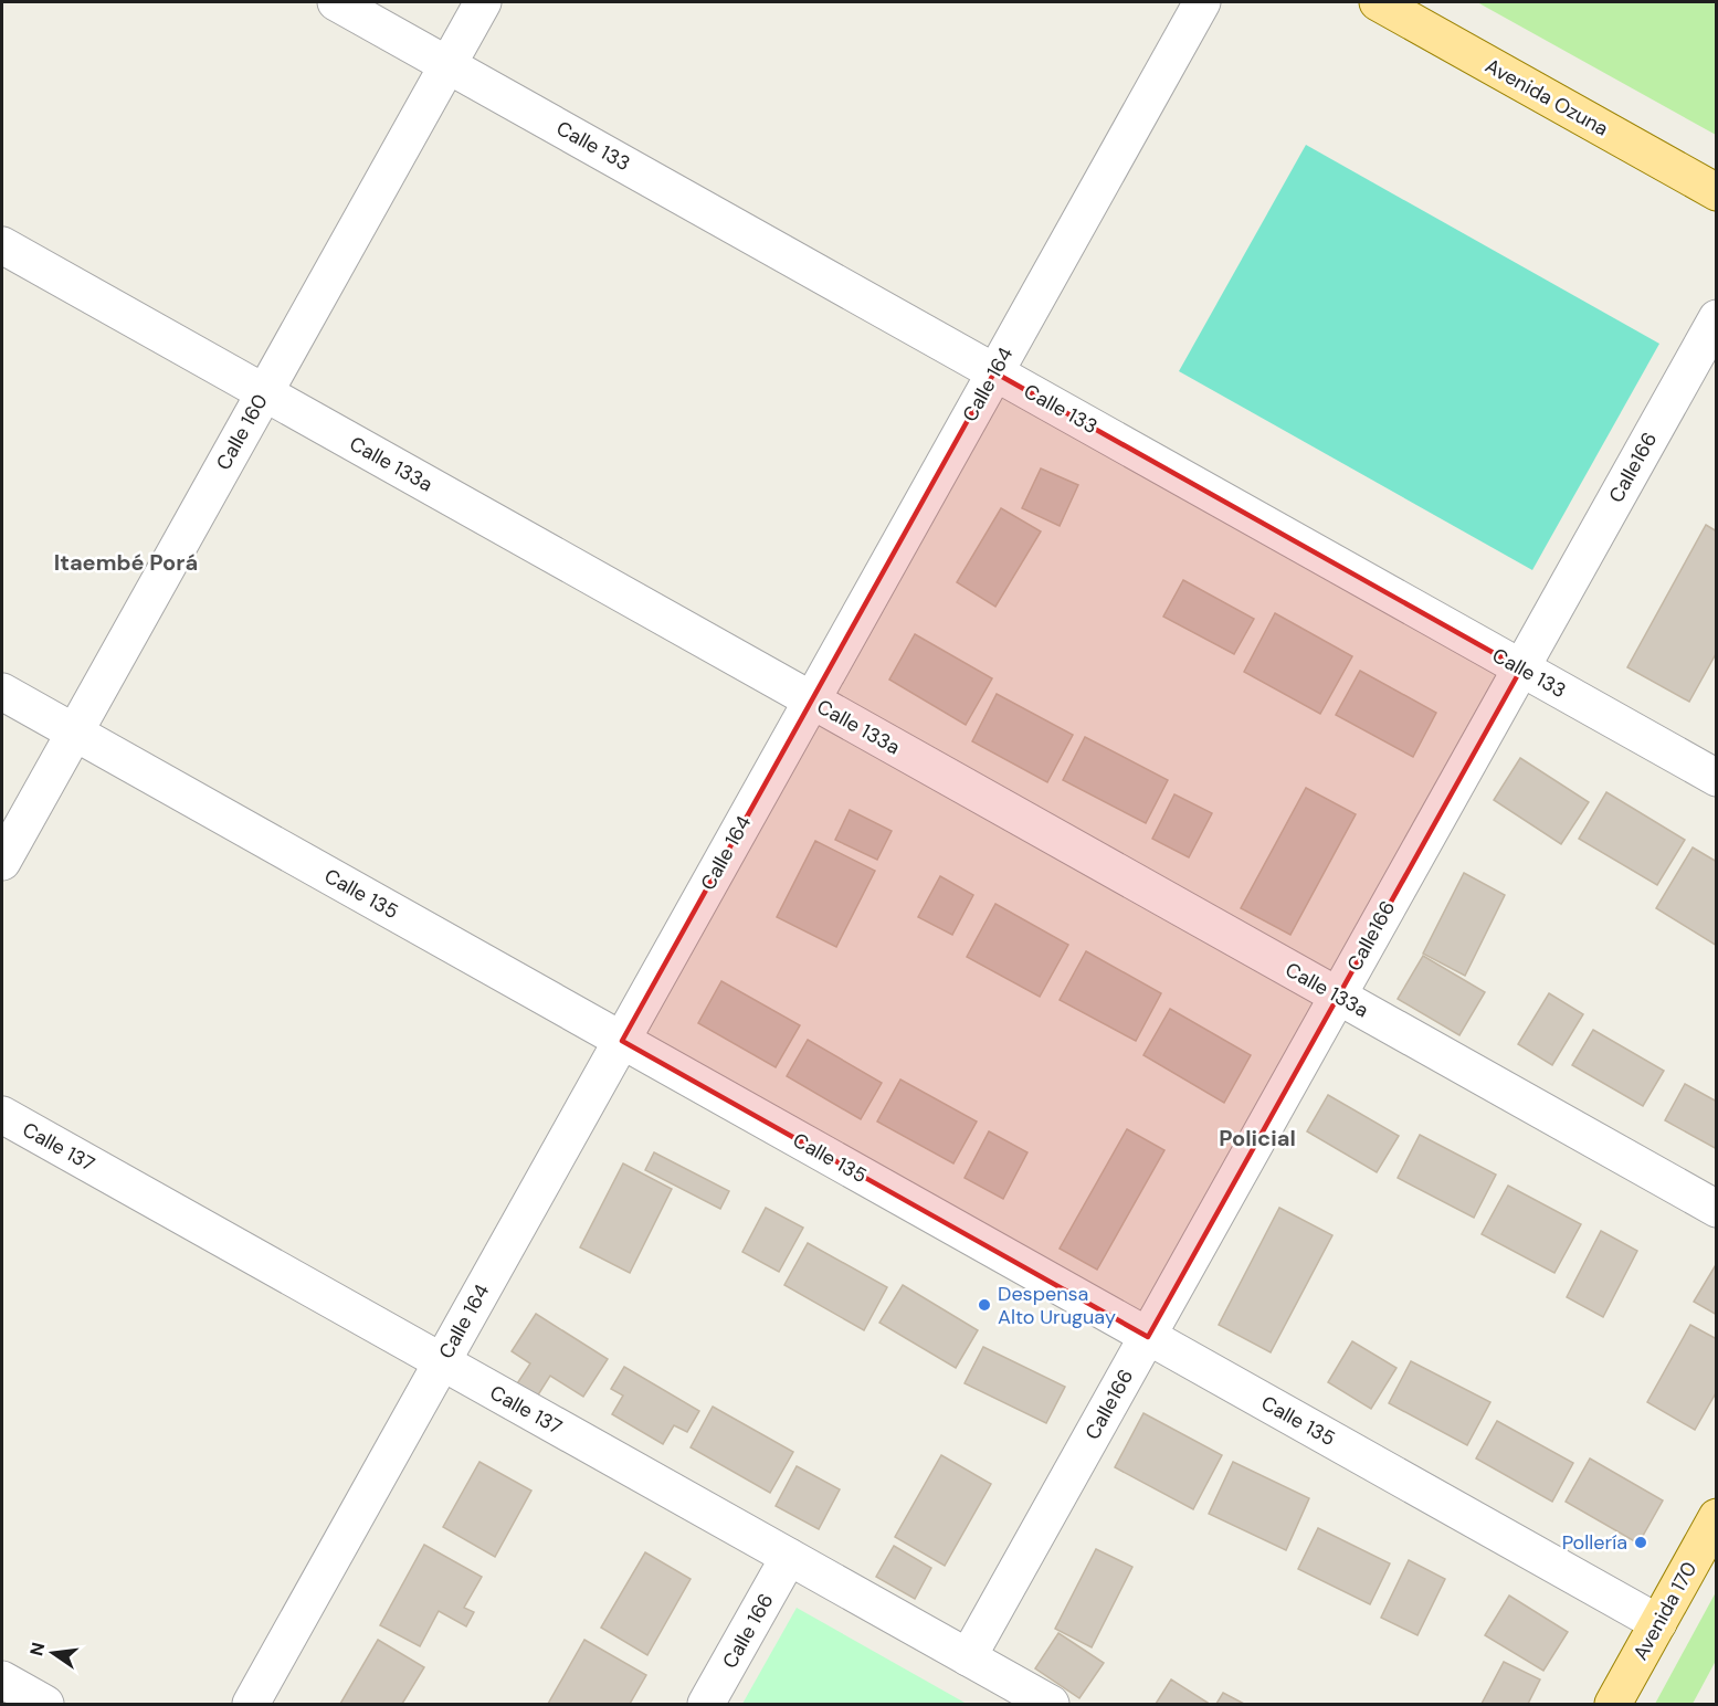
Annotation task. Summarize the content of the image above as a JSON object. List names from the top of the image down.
{
  "streets": {
    "main road": ["Avenida Ozuna", "Avenida 170"],
    "street": [
      "Calle 133",
      "Calle 164",
      "Calle 160",
      "Calle 133a",
      "Calle166",
      "Calle 135",
      "Calle 137",
      "Calle 166"
    ]
  },
  "crossings": [
    ["Calle 133", "Calle 164"],
    ["Calle 133", "Calle 160"],
    ["Calle 133", "Calle166"],
    ["Calle 164", "Calle 133a"],
    ["Calle 164", "Calle 135"],
    ["Calle 164", "Calle 137"],
    ["Calle 160", "Calle 133a"],
    ["Calle 160", "Calle 135"],
    ["Calle 133a", "Calle166"],
    ["Calle166", "Calle 135"],
    ["Calle166", "Calle 137"],
    ["Calle 135", "Avenida 170"],
    ["Calle 137", "Calle 166"]
  ],
  "districts": ["Itaembé Porá", "Policial"],
  "places": ["Despensa Alto Uruguay", "Pollería"],
  "north": "left"
}
